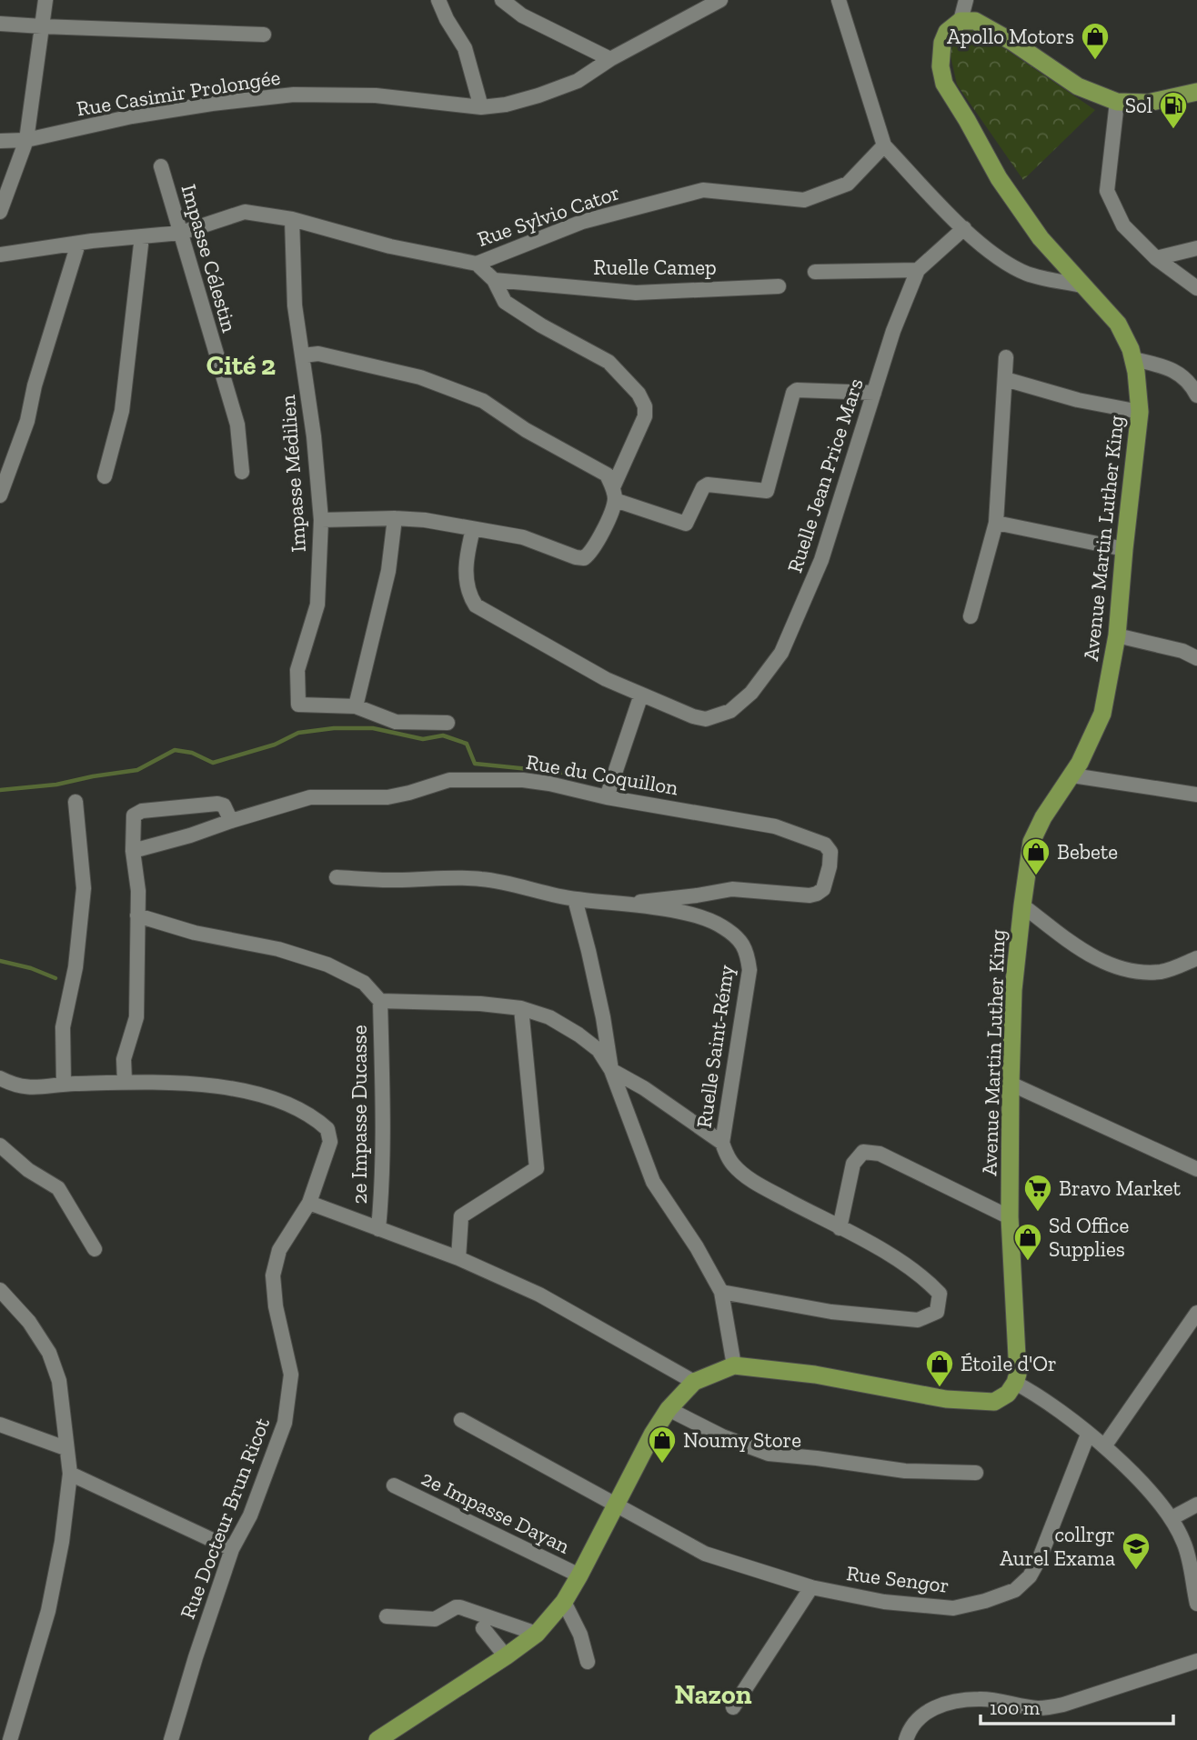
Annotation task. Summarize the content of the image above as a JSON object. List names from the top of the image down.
{
  "streets": {
    "main road": ["Avenue Martin Luther King"],
    "street": [
      "Rue Casimir Prolongée",
      "Rue Sylvio Cator",
      "Impasse Célestin",
      "Ruelle Camep",
      "Impasse Médilien",
      "Ruelle Jean Price Mars",
      "Rue du Coquillon",
      "Ruelle Saint-Rémy",
      "2e Impasse Ducasse",
      "2e Impasse Dayan",
      "Rue Docteur Brun Ricot",
      "Rue Sengor"
    ]
  },
  "crossings": [
    ["Rue Sylvio Cator", "Impasse Célestin"],
    ["Rue Sylvio Cator", "Impasse Médilien"],
    ["Rue du Coquillon", "Ruelle Saint-Rémy"]
  ],
  "districts": ["Cité 2", "Nazon"],
  "places": {
    "shop": [
      "Apollo Motors",
      "Bebete",
      "Sd Office Supplies",
      "Étoile d'Or",
      "Noumy Store"
    ],
    "fuel station": ["Sol"],
    "supermarket": ["Bravo Market"],
    "school or university": ["collrgr Aurel Exama"]
  },
  "scale_bar": "100 m"
}
